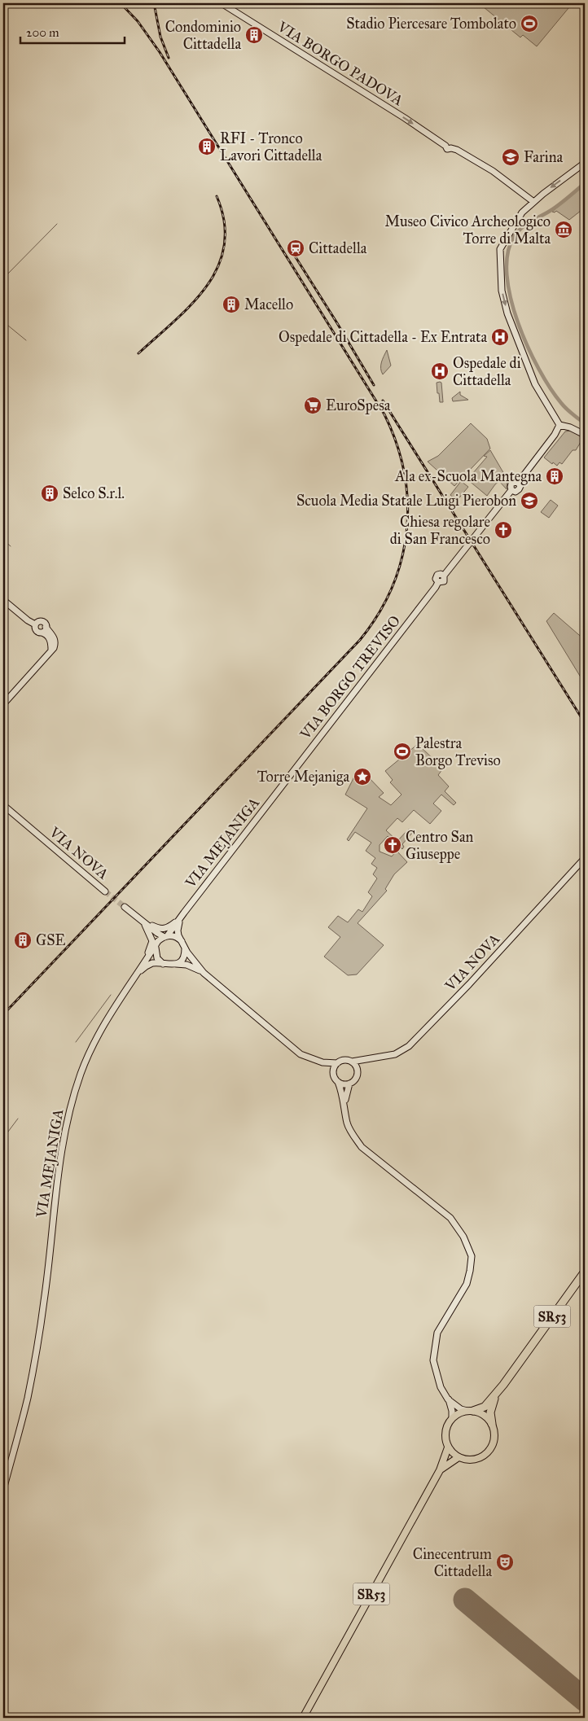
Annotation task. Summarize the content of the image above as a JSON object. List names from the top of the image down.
{
  "streets": {
    "highway": ["SR53"],
    "main road": [
      "VIA BORGO PADOVA",
      "VIA BORGO TREVISO",
      "VIA MEJANIGA",
      "VIA NOVA"
    ]
  },
  "crossings": [
    ["VIA BORGO TREVISO", "VIA MEJANIGA"],
    ["VIA MEJANIGA", "VIA NOVA"]
  ],
  "one_way": ["VIA BORGO PADOVA"],
  "places": {
    "sports": ["Stadio Piercesare Tombolato", "Palestra Borgo Treviso"],
    "building": [
      "Condominio Cittadella",
      "RFI - Tronco Lavori Cittadella",
      "Macello",
      "Ala ex-Scuola Mantegna",
      "Selco S.r.l.",
      "GSE"
    ],
    "school or university": ["Farina", "Scuola Media Statale Luigi Pierobon"],
    "museum": ["Museo Civico Archeologico Torre di Malta"],
    "station": ["Cittadella"],
    "hospital": ["Ospedale di Cittadella - Ex Entrata", "Ospedale di Cittadella"],
    "supermarket": ["EuroSpesa"],
    "church": ["Chiesa regolare di San Francesco", "Centro San Giuseppe"],
    "place": ["Torre Mejaniga"],
    "theatre": ["Cinecentrum Cittadella"]
  },
  "scale_bar": "200 m"
}
